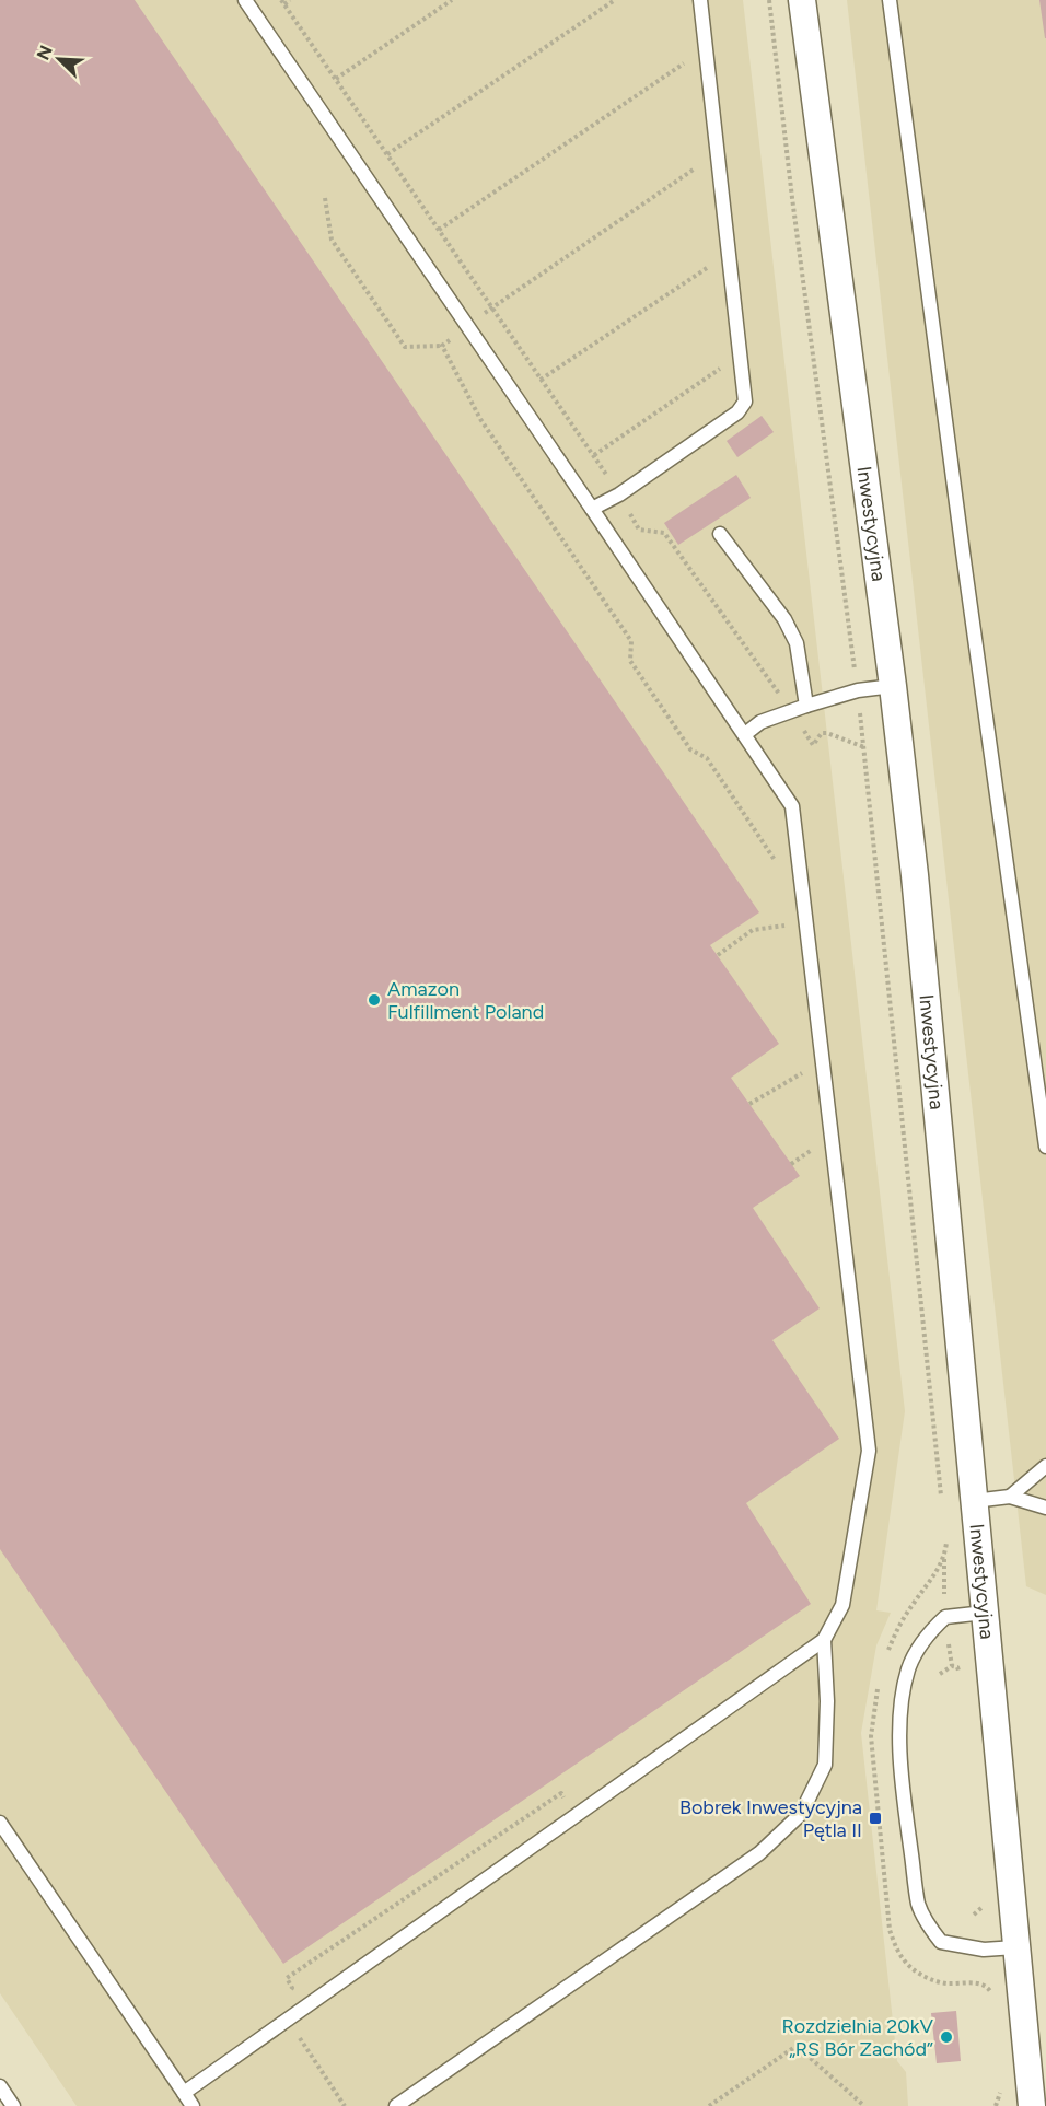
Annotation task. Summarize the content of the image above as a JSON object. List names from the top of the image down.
{
  "streets": {
    "street": ["Inwestycyjna"]
  },
  "places": {
    "other": ["Amazon Fulfillment Poland", "Rozdzielnia 20kV „RS Bór Zachód”"],
    "transit": ["Bobrek Inwestycyjna Pętla II"]
  },
  "north": "top left"
}
